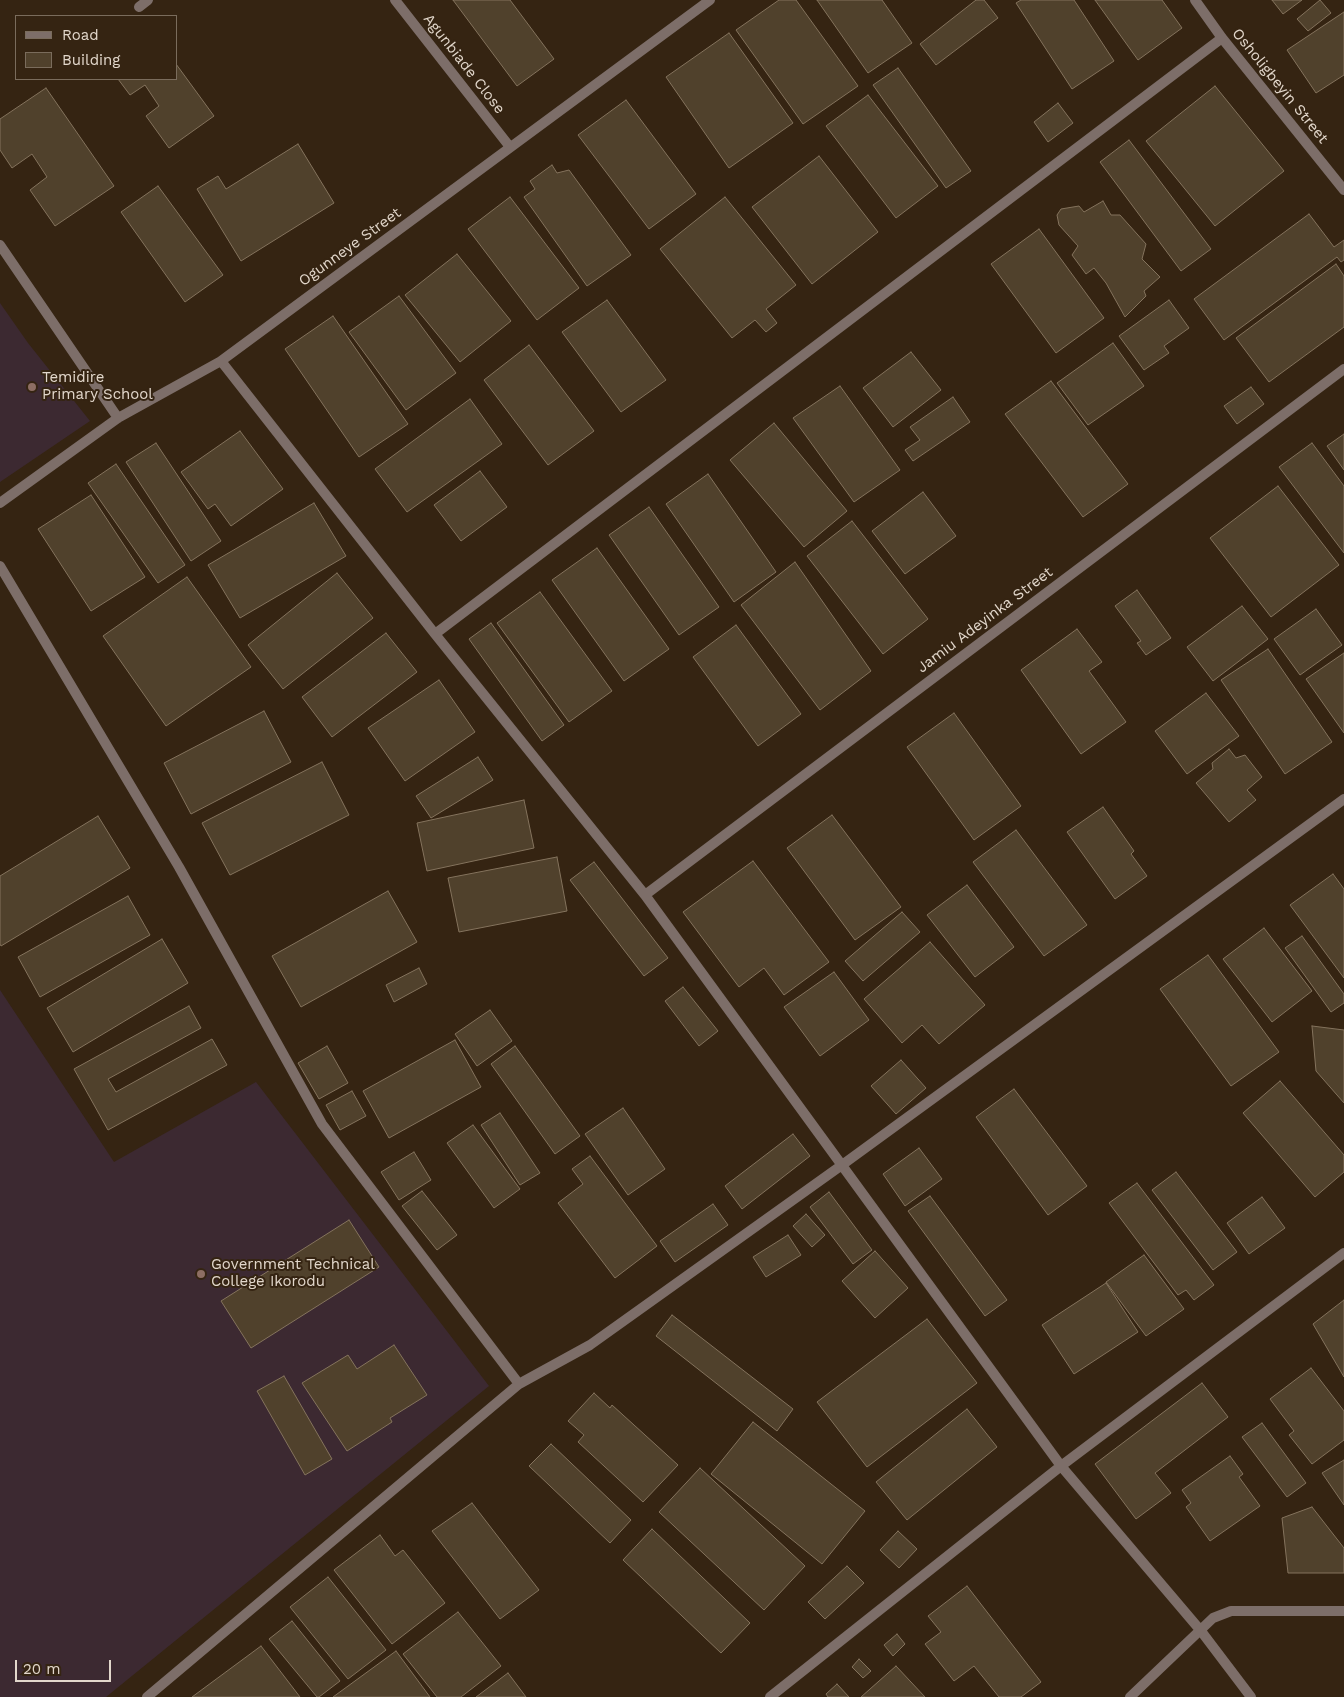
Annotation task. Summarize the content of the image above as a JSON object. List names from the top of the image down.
{
  "streets": {
    "street": [
      "Agunbiade Close",
      "Osholigbeyin Street",
      "Ogunneye Street",
      "Jamiu Adeyinka Street"
    ]
  },
  "crossings": [
    ["Agunbiade Close", "Ogunneye Street"]
  ],
  "places": ["Temidire Primary School", "Government Technical College Ikorodu"],
  "legend": ["Road", "Building"],
  "scale_bar": "20 m"
}
